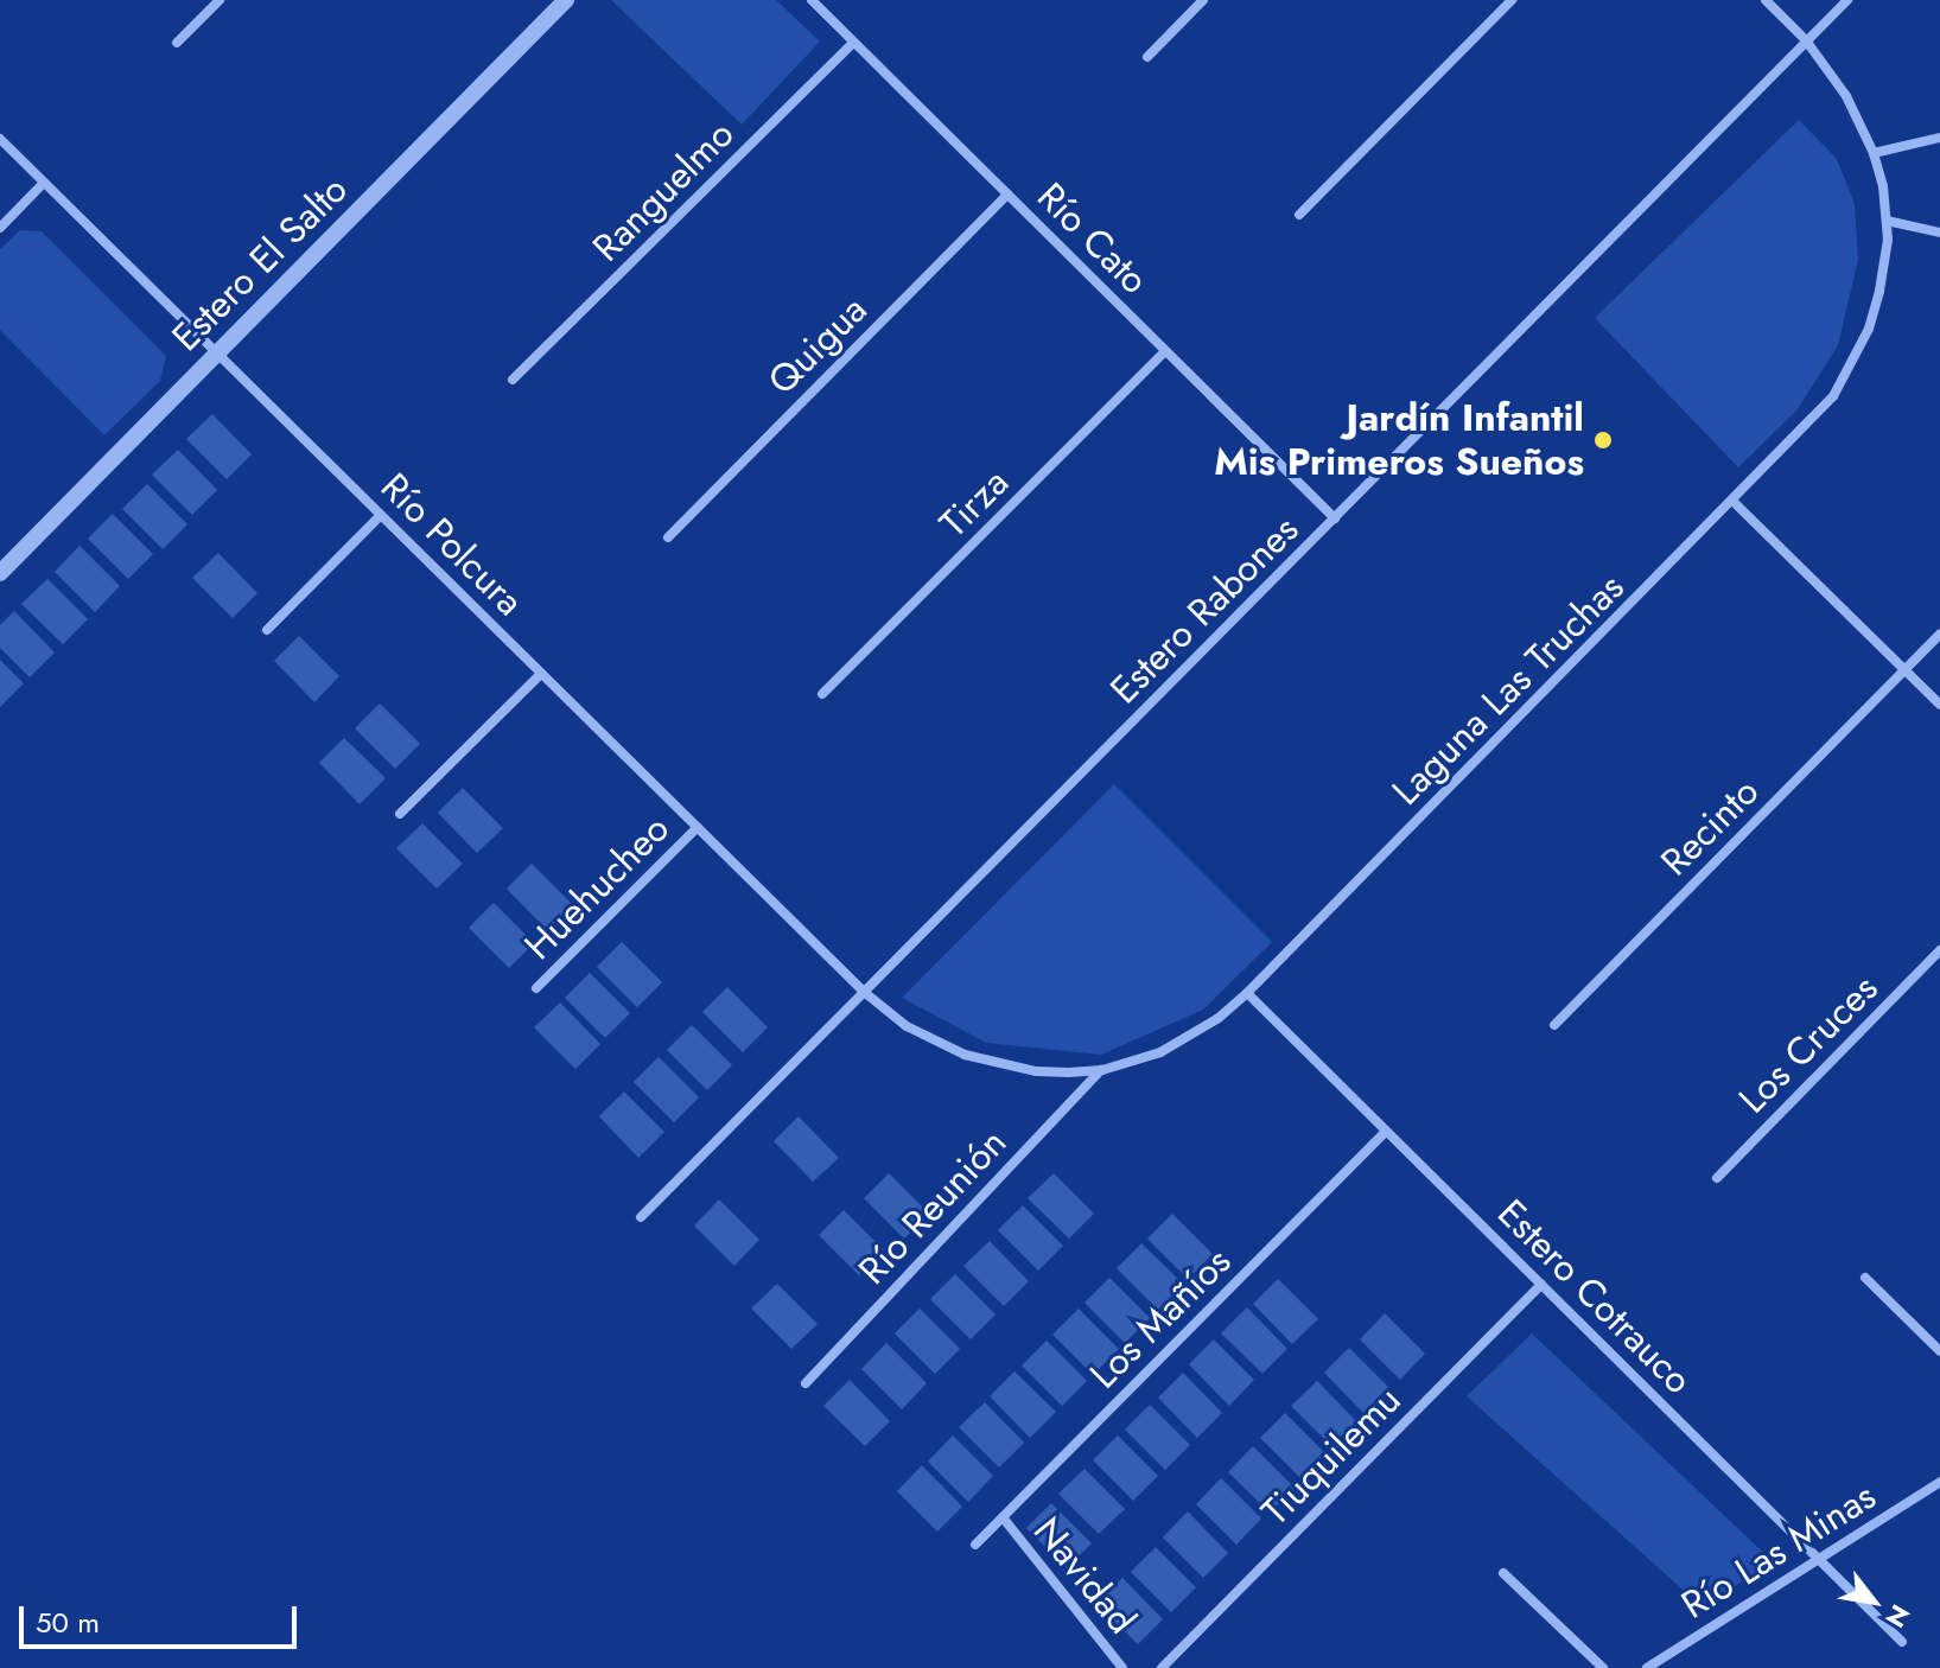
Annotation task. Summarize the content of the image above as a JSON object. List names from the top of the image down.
{
  "streets": {
    "street": [
      "Ranguelmo",
      "Río Cato",
      "Estero El Salto",
      "Quigua",
      "Tirza",
      "Río Polcura",
      "Estero Rabones",
      "Laguna Las Truchas",
      "Recinto",
      "Huehucheo",
      "Los Cruces",
      "Río Reunión",
      "Estero Cotrauco",
      "Los Mañíos",
      "Tiuquilemu",
      "Río Las Minas",
      "Navidad"
    ]
  },
  "crossings": [
    ["Ranguelmo", "Río Cato"],
    ["Río Cato", "Quigua"],
    ["Río Cato", "Tirza"],
    ["Río Cato", "Estero Rabones"],
    ["Estero El Salto", "Río Polcura"],
    ["Río Polcura", "Estero Rabones"],
    ["Río Polcura", "Laguna Las Truchas"],
    ["Río Polcura", "Huehucheo"],
    ["Estero Rabones", "Laguna Las Truchas"],
    ["Laguna Las Truchas", "Río Reunión"],
    ["Laguna Las Truchas", "Estero Cotrauco"],
    ["Estero Cotrauco", "Los Mañíos"],
    ["Estero Cotrauco", "Tiuquilemu"],
    ["Estero Cotrauco", "Río Las Minas"],
    ["Los Mañíos", "Navidad"]
  ],
  "places": ["Jardín Infantil Mis Primeros Sueños"],
  "scale_bar": "50 m",
  "north": "bottom right"
}
